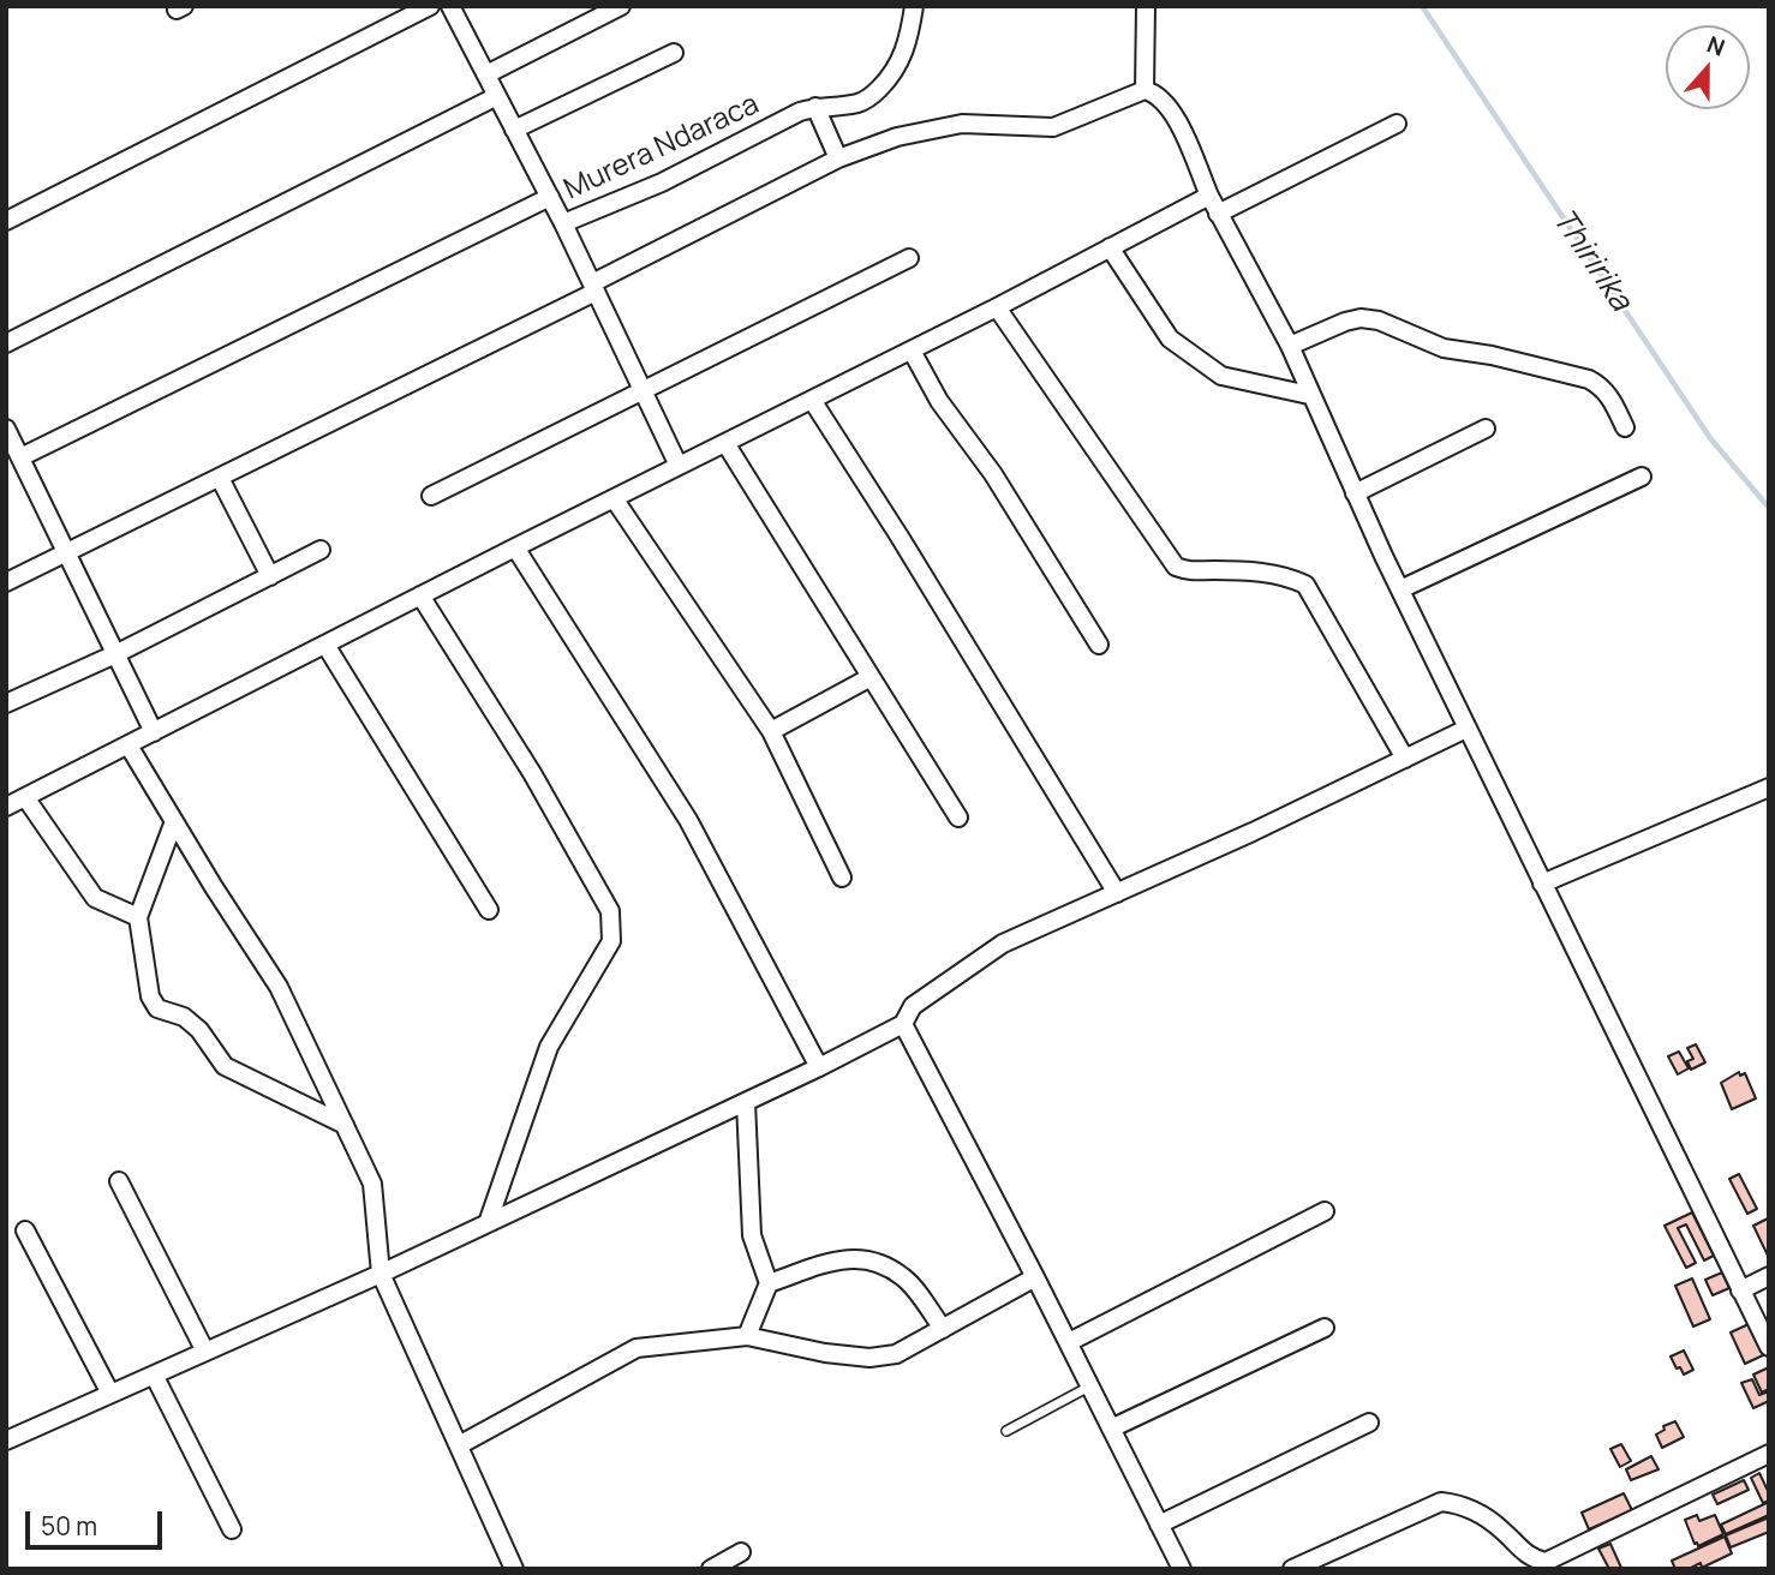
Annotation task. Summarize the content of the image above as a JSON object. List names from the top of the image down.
{
  "streets": {
    "street": ["Murera Ndaraca"]
  },
  "water": ["Thiririka"],
  "scale_bar": "50 m",
  "north": "top"
}
